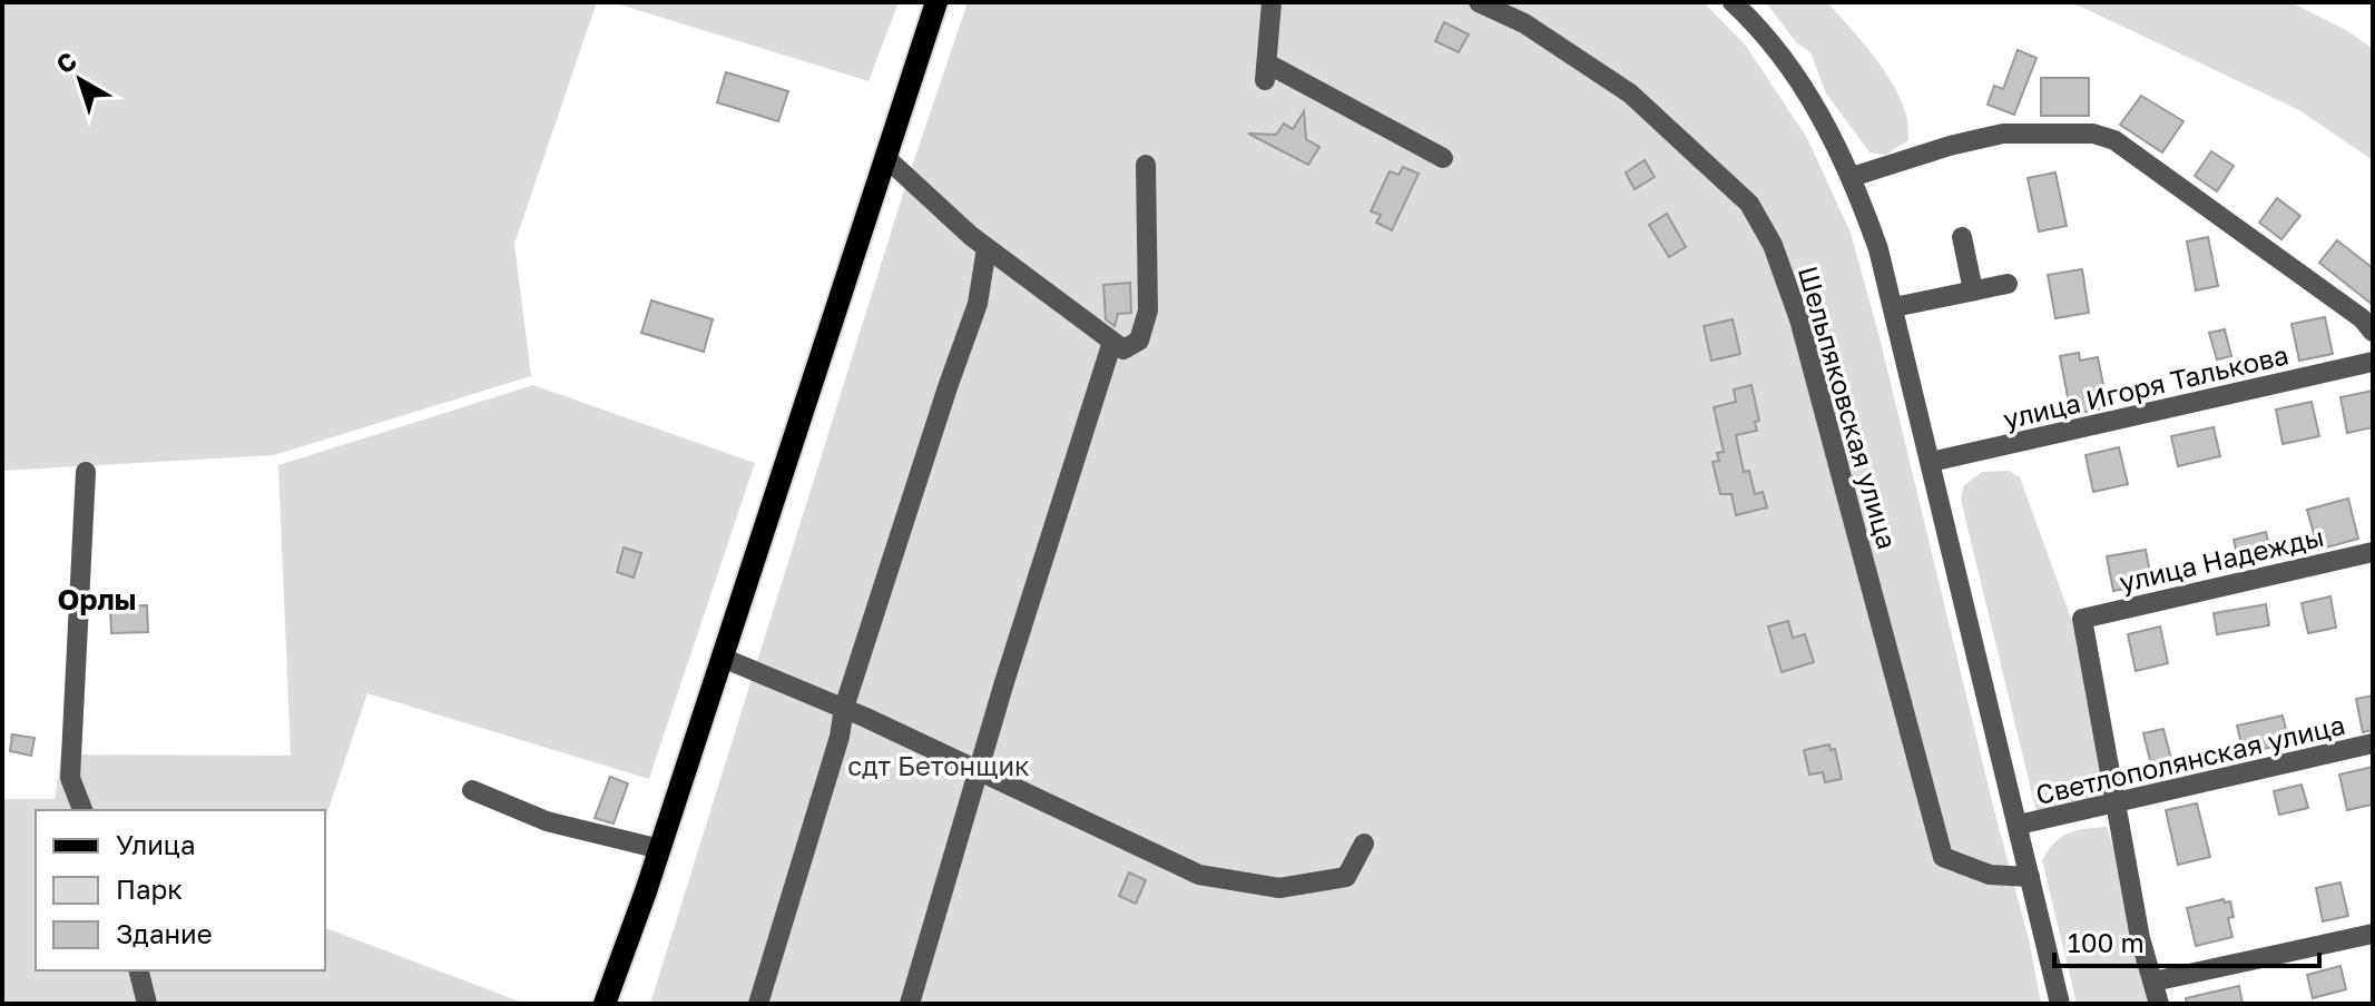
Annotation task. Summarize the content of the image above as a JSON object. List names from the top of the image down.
{
  "streets": {
    "street": [
      "улица Игоря Талькова",
      "Шельпяковская улица",
      "улица Надежды",
      "Светлополянская улица"
    ]
  },
  "crossings": [
    ["улица Надежды", "Светлополянская улица"]
  ],
  "districts": ["Орлы"],
  "parks": ["сдт Бетонщик"],
  "legend": ["Улица", "Парк", "Здание"],
  "scale_bar": "100 m",
  "north": "top left"
}
